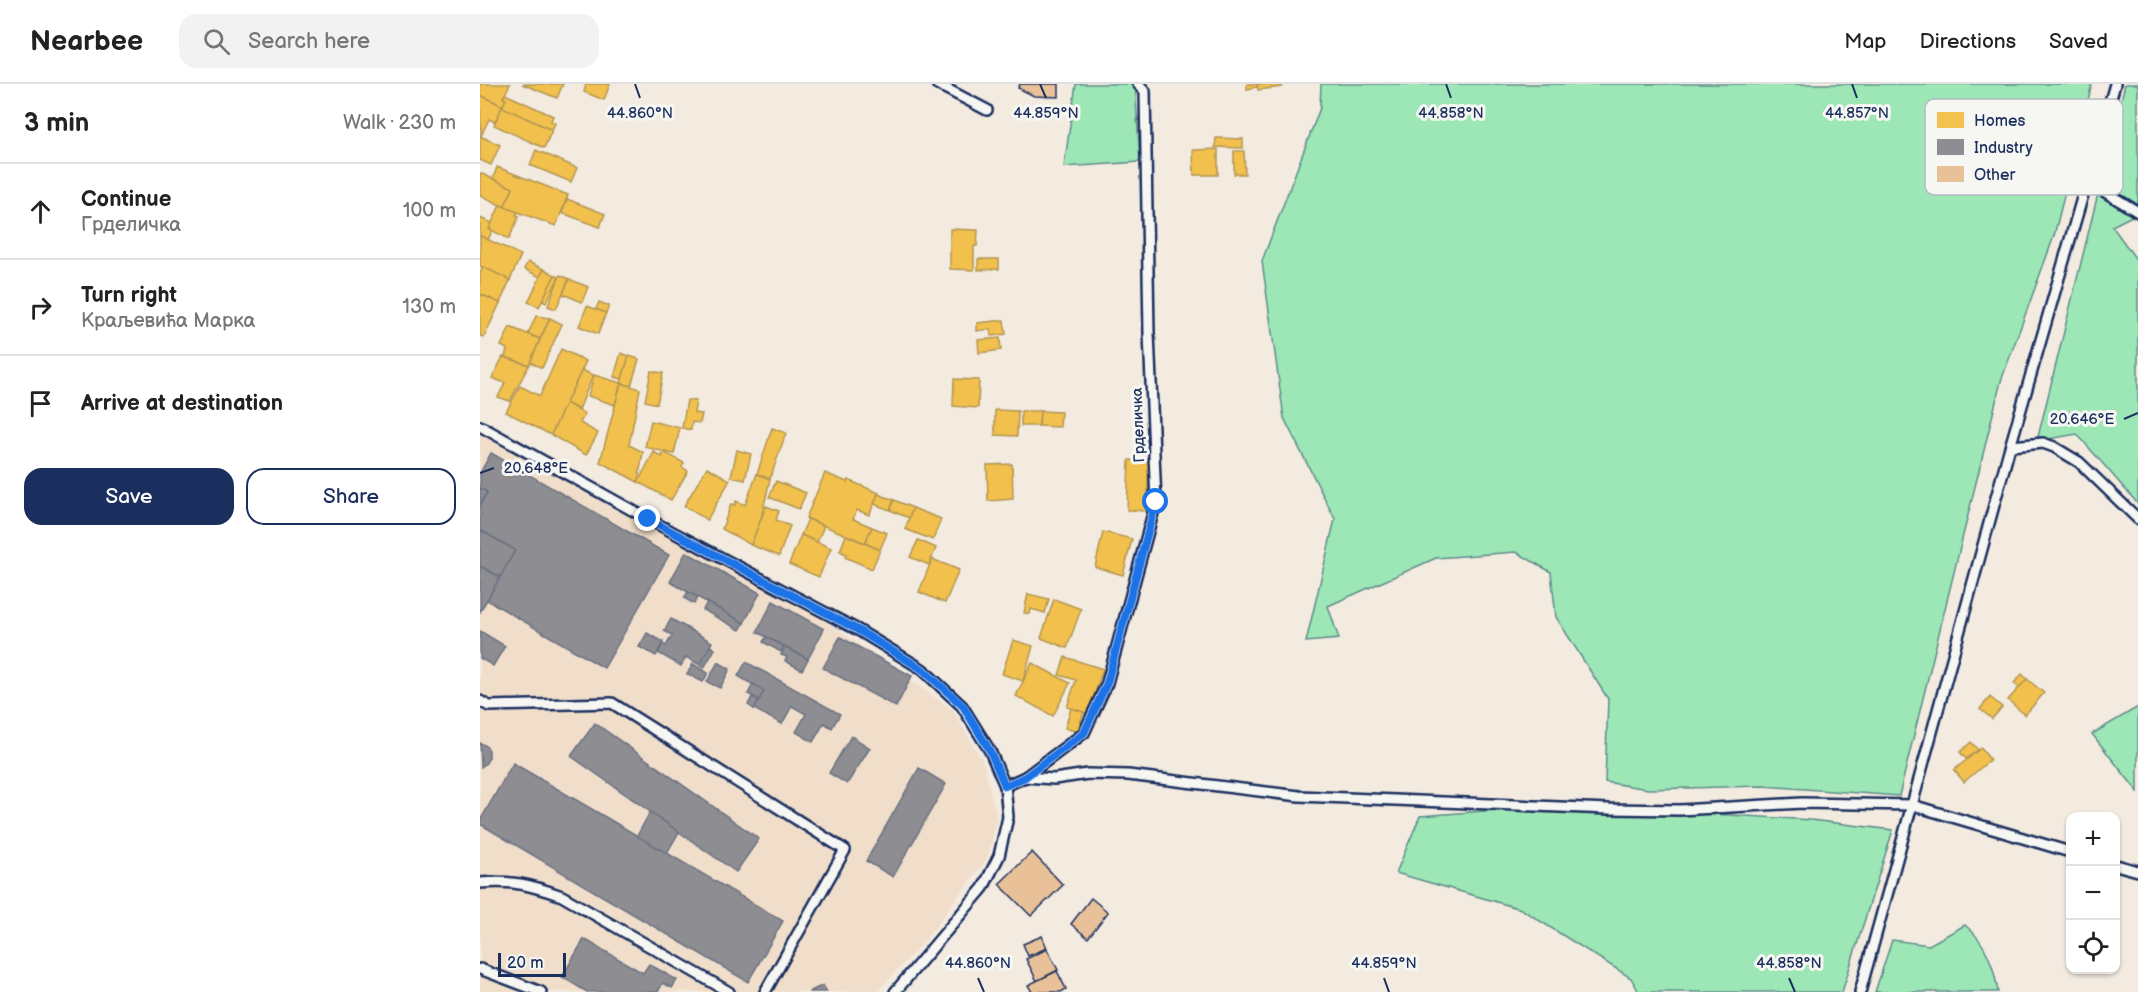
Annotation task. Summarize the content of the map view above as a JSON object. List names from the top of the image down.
{
  "streets": {
    "lane": ["Грделичка"]
  },
  "legend": ["Homes", "Industry", "Other"],
  "scale_bar": "20 m",
  "page": {
    "header": "Nearbee",
    "search": "Search here",
    "nav": ["Map", "Directions", "Saved"],
    "heading": ["3 min", "Walk · 230 m"],
    "list": [
      ["Continue", "Грделичка", "100 m"],
      ["Turn right", "Краљевића Марка", "130 m"],
      "Arrive at destination"
    ],
    "buttons": ["Save", "Share"],
    "map_buttons": ["+", "−"],
    "scale": "20 m"
  },
  "coordinates": [
    "44.860°N",
    "44.859°N",
    "44.858°N",
    "44.857°N",
    "20.646°E",
    "20.648°E"
  ]
}
